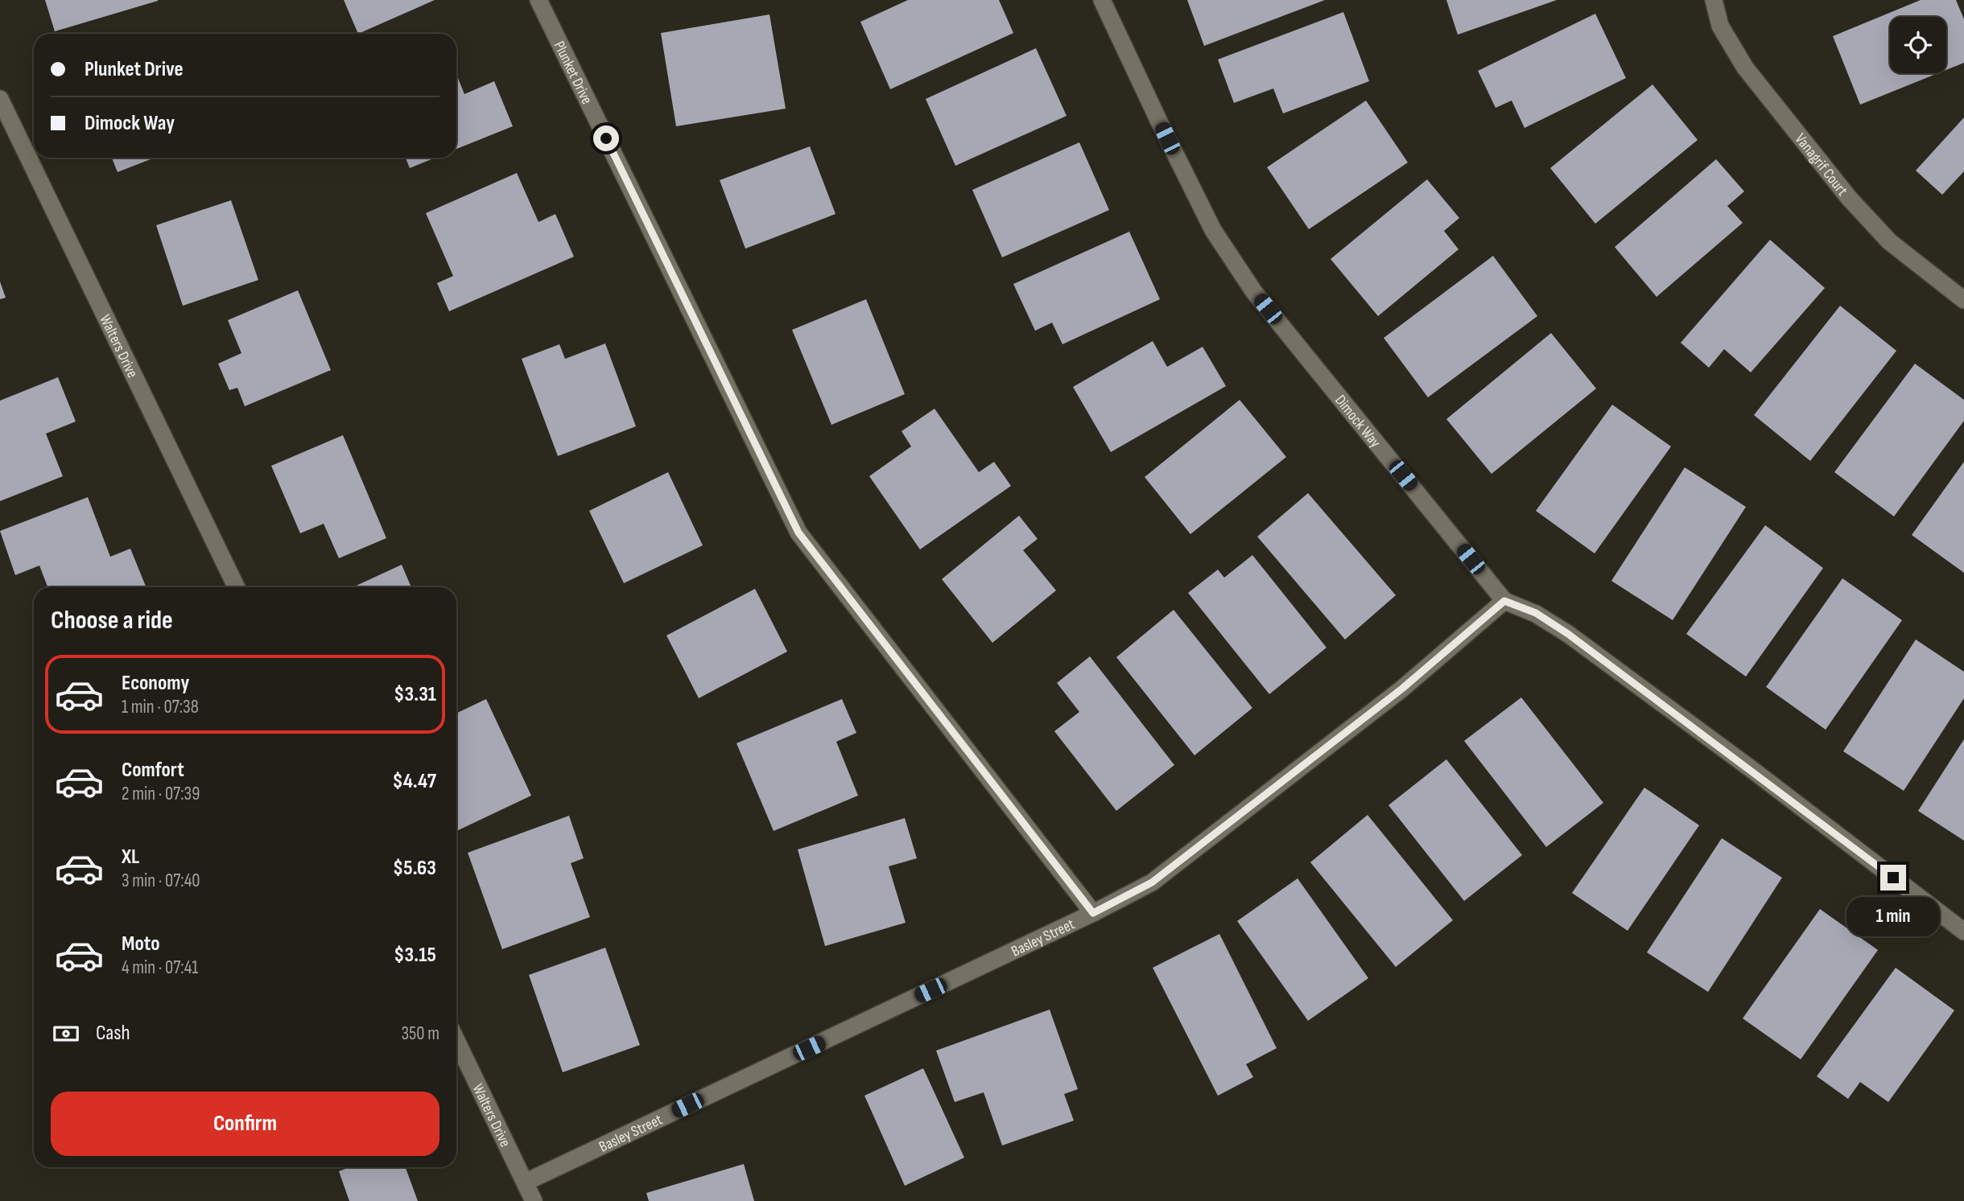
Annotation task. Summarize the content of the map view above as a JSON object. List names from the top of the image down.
{
  "streets": {
    "street": [
      "Plunket Drive",
      "Vanagrif Court",
      "Walters Drive",
      "Dimock Way",
      "Basley Street"
    ]
  },
  "crossings": [
    ["Plunket Drive", "Basley Street"],
    ["Walters Drive", "Basley Street"],
    ["Dimock Way", "Basley Street"]
  ],
  "page": {
    "banner": ["Plunket Drive", "Dimock Way"],
    "heading": "Choose a ride",
    "list": [
      {
        "name": "Economy",
        "note": "1 min · 07:38",
        "value": "$3.31"
      },
      {
        "name": "Comfort",
        "note": "2 min · 07:39",
        "value": "$4.47"
      },
      {
        "name": "XL",
        "note": "3 min · 07:40",
        "value": "$5.63"
      },
      {
        "name": "Moto",
        "note": "4 min · 07:41",
        "value": "$3.15"
      }
    ],
    "bubble": "1 min",
    "pay": ["Cash", "350 m"],
    "buttons": "Confirm"
  }
}
